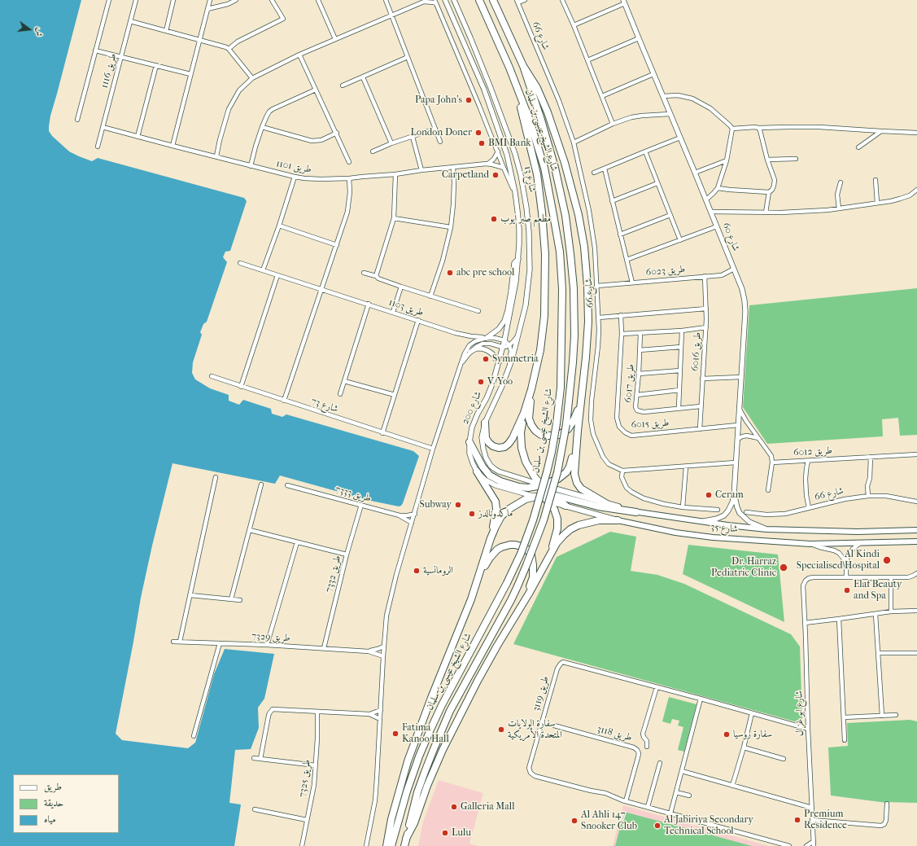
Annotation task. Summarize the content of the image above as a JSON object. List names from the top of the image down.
{
  "streets": {
    "highway": ["شارع الشيخ عيسى بن سلمان"],
    "main road": ["شارع 35"],
    "street": [
      "شارع 66",
      "طريق 1116",
      "طريق 1101",
      "شارع 13",
      "شارع 60",
      "طريق 6023",
      "طريق 1103",
      "طريق 6016",
      "طريق 6017",
      "شارع 73",
      "شارع 200",
      "طريق 6015",
      "طريق 6012",
      "طريق 7333",
      "طريق 7332",
      "طريق 7329",
      "طريق 3119",
      "شارع ابو غزال",
      "طريق 3118",
      "طريق 7325"
    ]
  },
  "crossings": [
    ["شارع 66", "طريق 6023"],
    ["طريق 1116", "طريق 1101"],
    ["شارع 13", "شارع 200"],
    ["شارع 60", "طريق 6023"],
    ["شارع 60", "طريق 6015"],
    ["طريق 6023", "طريق 6016"],
    ["طريق 6016", "طريق 6017"],
    ["طريق 6016", "طريق 6015"],
    ["طريق 7333", "طريق 7332"],
    ["طريق 7332", "طريق 7329"],
    ["طريق 3119", "شارع ابو غزال"],
    ["طريق 3119", "طريق 3118"]
  ],
  "places": [
    "Papa John's",
    "London Doner",
    "BMI Bank",
    "Carpetland",
    "مطعم صبر ايوب",
    "abc pre school",
    "Symmetria",
    "V. Yoo",
    "Ceram",
    "Subway",
    "ماكدونالدز",
    "Al Kindi Specialised Hospital",
    "Dr. Harraz Pediatric Clinic",
    "الرومانسية",
    "Elaf Beauty and Spa",
    "سفارة الولايات المتحدة الأمريكية",
    "Fatima Kanoo Hall",
    "سفارة روسيا",
    "Galleria Mall",
    "Premium Residence",
    "Al Ahli 147 Snooker Club",
    "Al Jabiriya Secondary Technical School",
    "Lulu"
  ],
  "legend": ["طريق", "حديقة", "مياه"],
  "north": "right"
}
